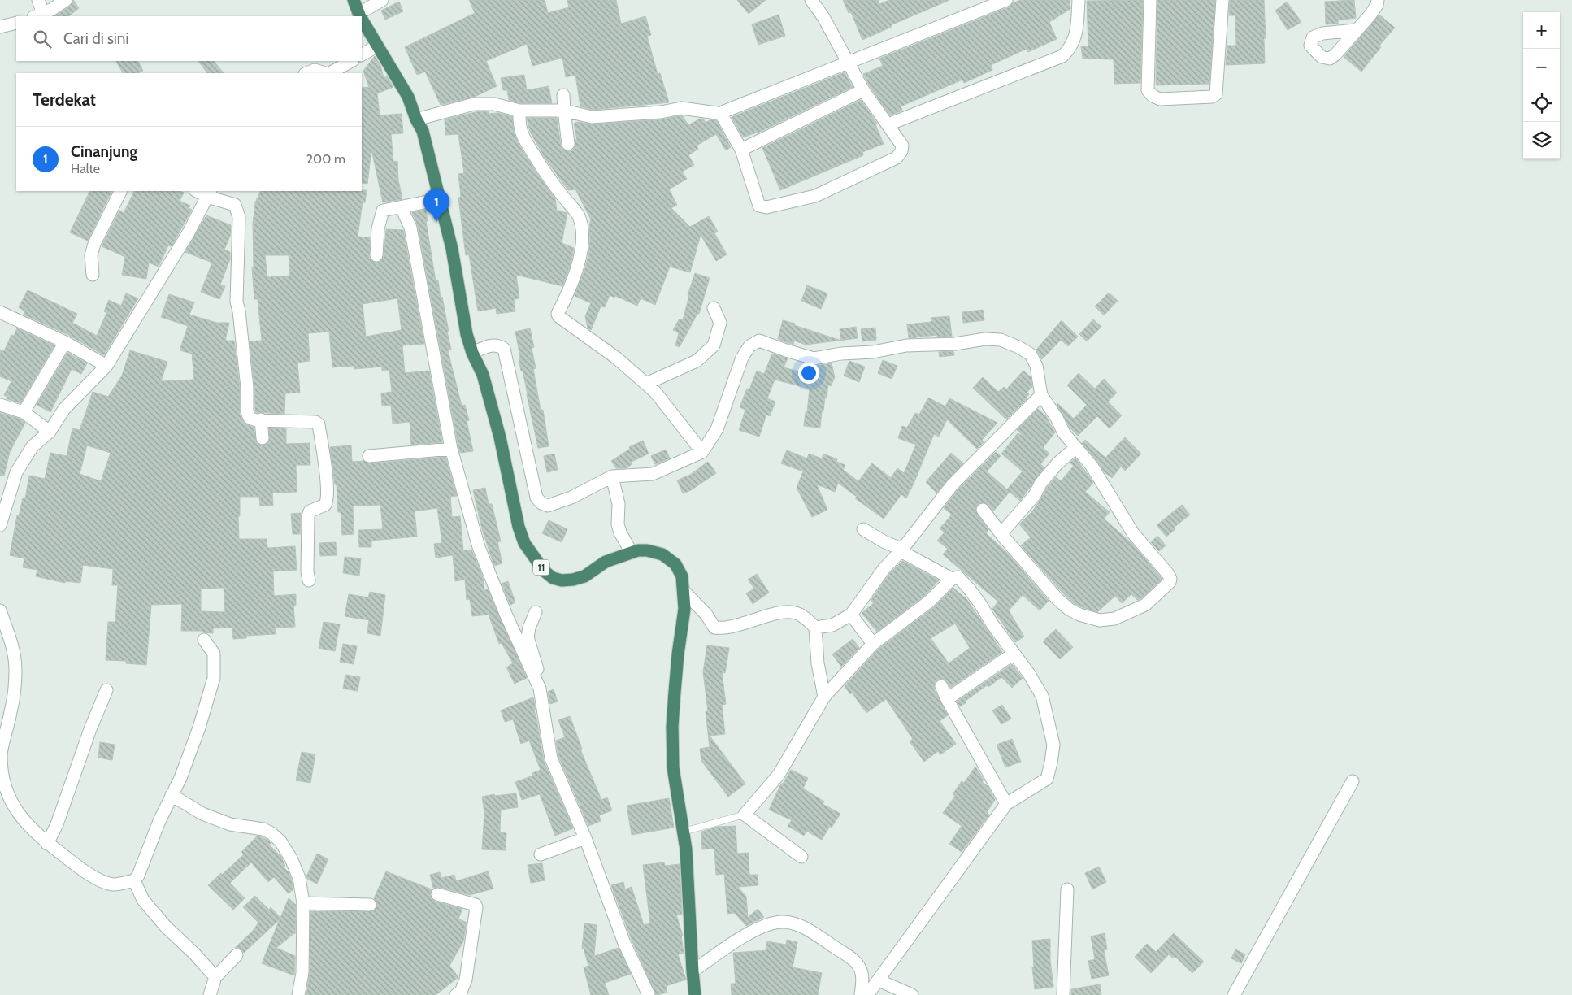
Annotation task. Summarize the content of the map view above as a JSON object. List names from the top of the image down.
{
  "streets": {
    "highway": ["11"]
  },
  "page": {
    "map_buttons": ["+", "−"],
    "search": "Cari di sini",
    "heading": "Terdekat",
    "list": [
      {
        "mark": "1",
        "name": "Cinanjung",
        "note": "Halte",
        "value": "200 m"
      }
    ],
    "pins": "1"
  }
}
